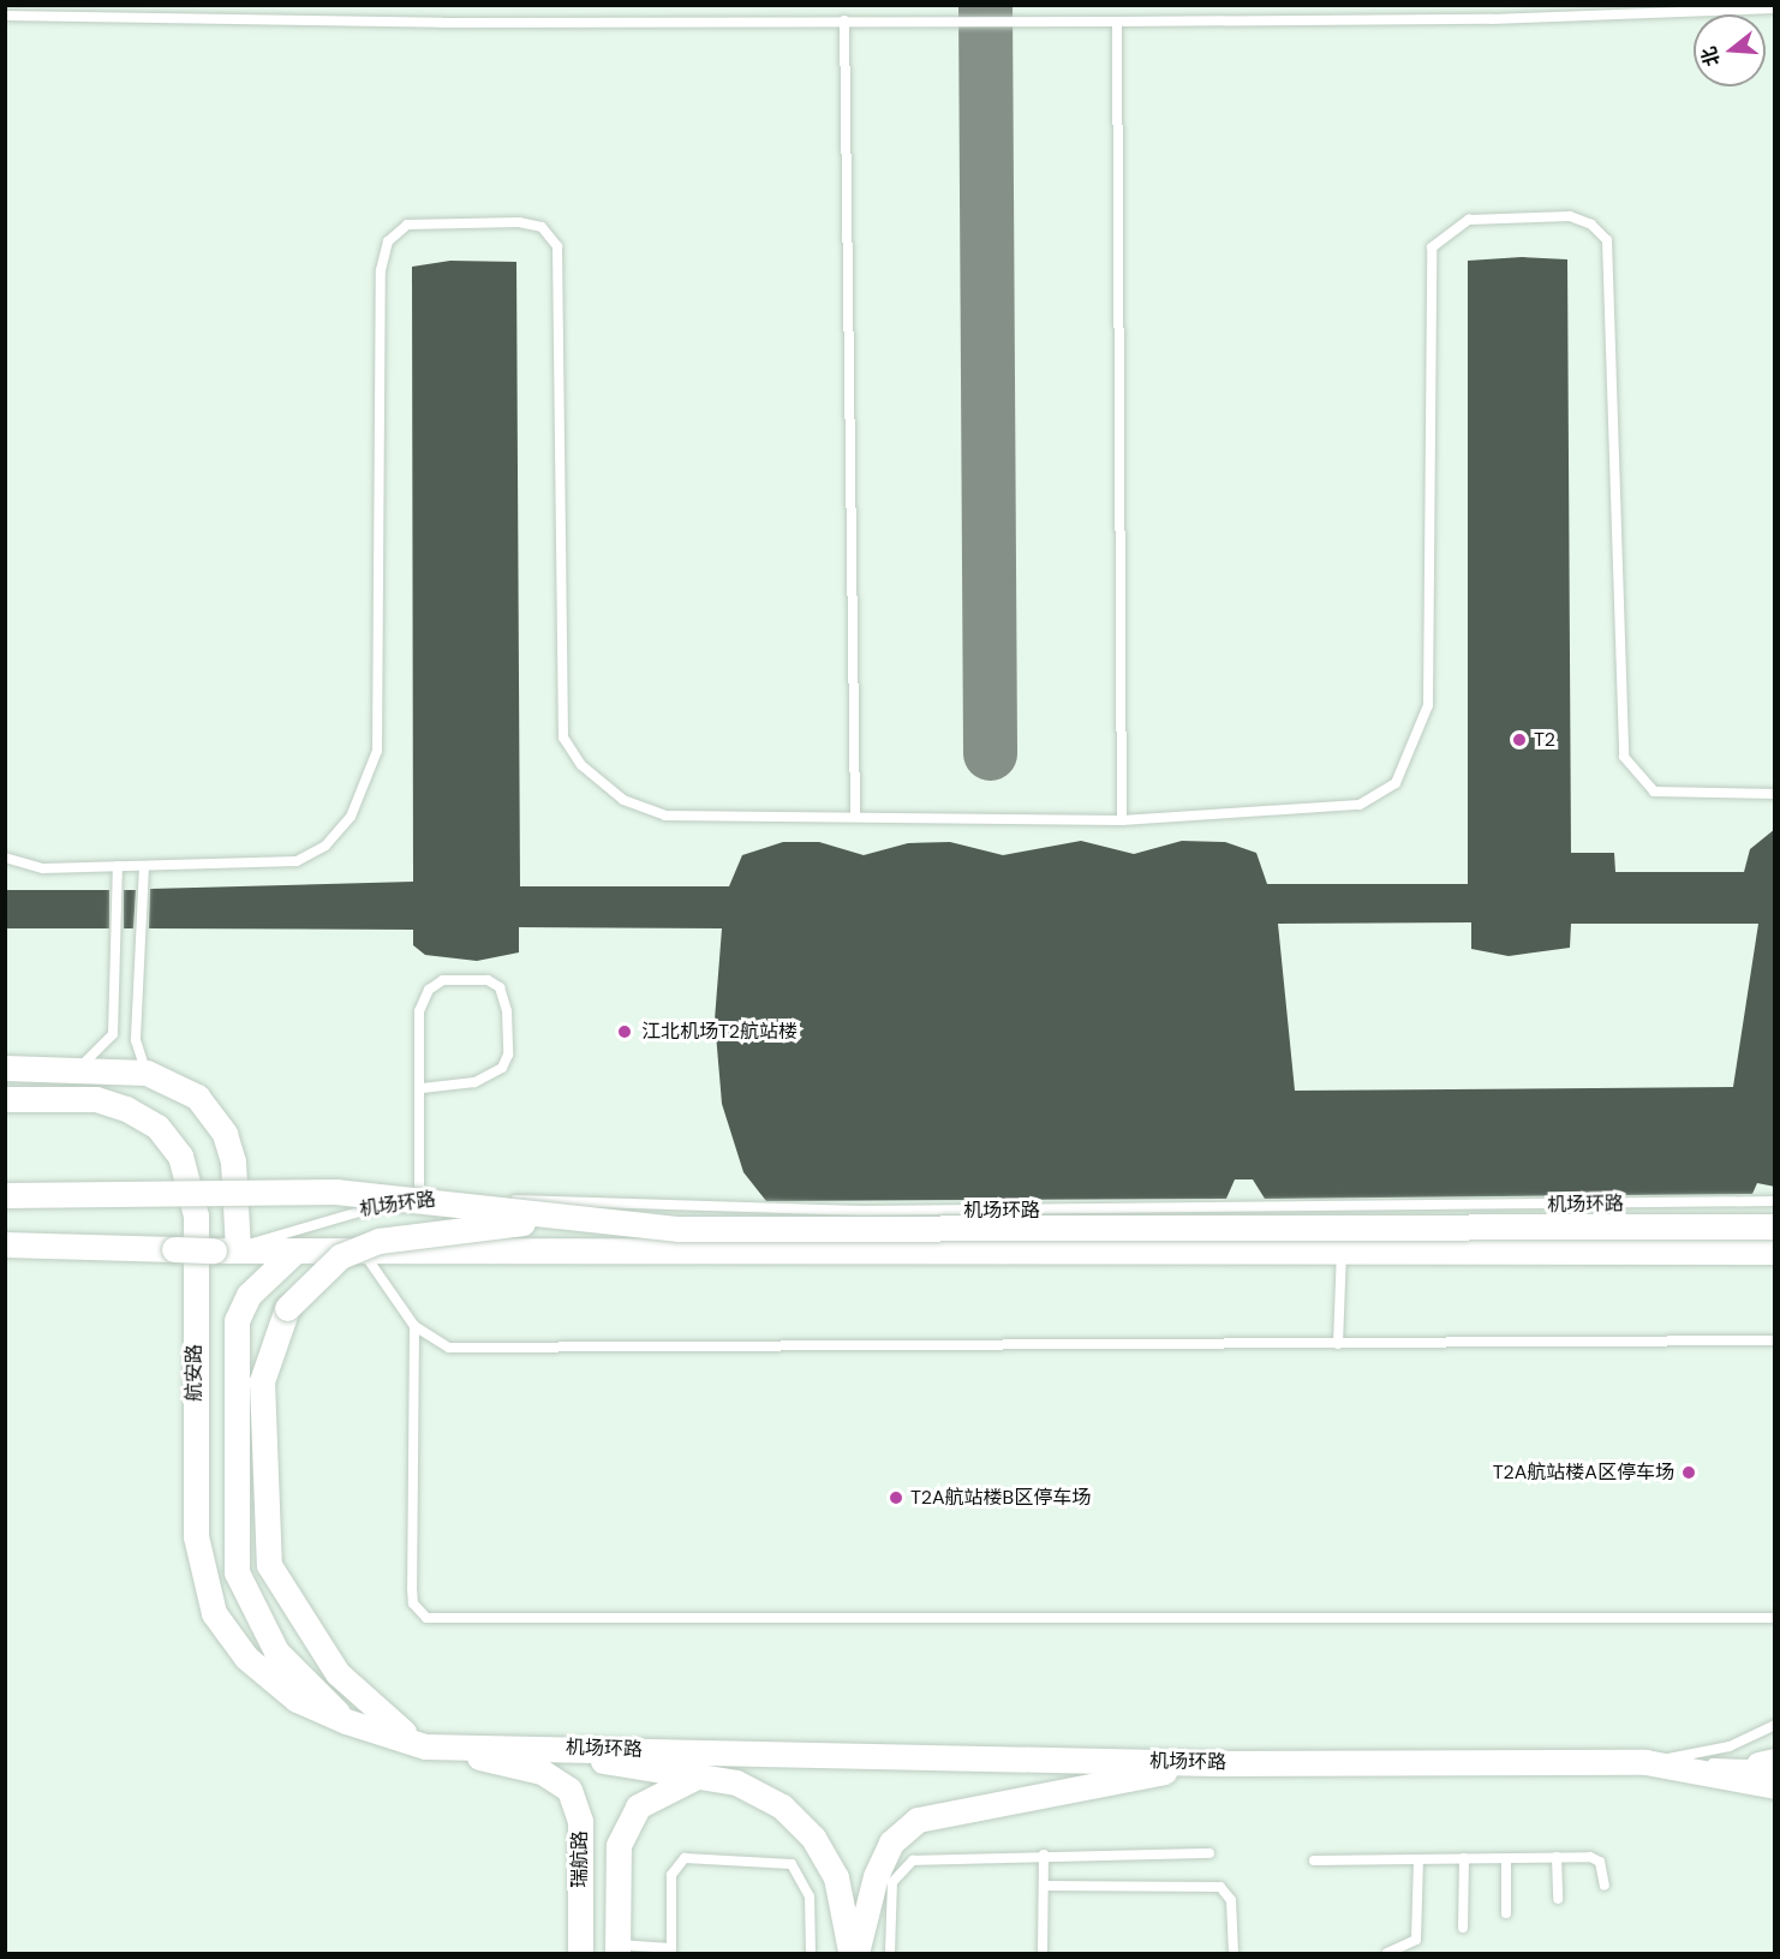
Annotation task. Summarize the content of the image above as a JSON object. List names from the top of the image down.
{
  "streets": {
    "street": ["机场环路", "航安路", "瑞航路"]
  },
  "crossings": [
    ["机场环路", "航安路"],
    ["机场环路", "瑞航路"]
  ],
  "places": [
    "T2",
    "江北机场T2航站楼",
    "T2A航站楼A区停车场",
    "T2A航站楼B区停车场"
  ],
  "north": "left"
}
